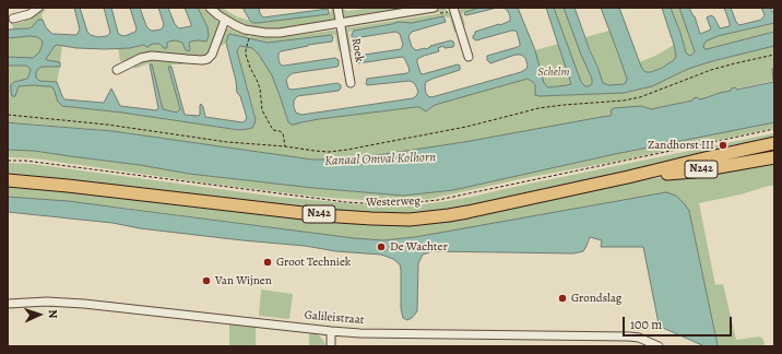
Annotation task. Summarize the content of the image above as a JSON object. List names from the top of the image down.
{
  "streets": {
    "main road": ["N242", "Westerweg"],
    "street": ["Roek", "Galileistraat"]
  },
  "water": ["Kanaal Omval Kolhorn"],
  "parks": ["Schelm"],
  "places": [
    "Zandhorst III",
    "De Wachter",
    "Groot Techniek",
    "Van Wijnen",
    "Grondslag"
  ],
  "scale_bar": "100 m",
  "north": "right"
}
